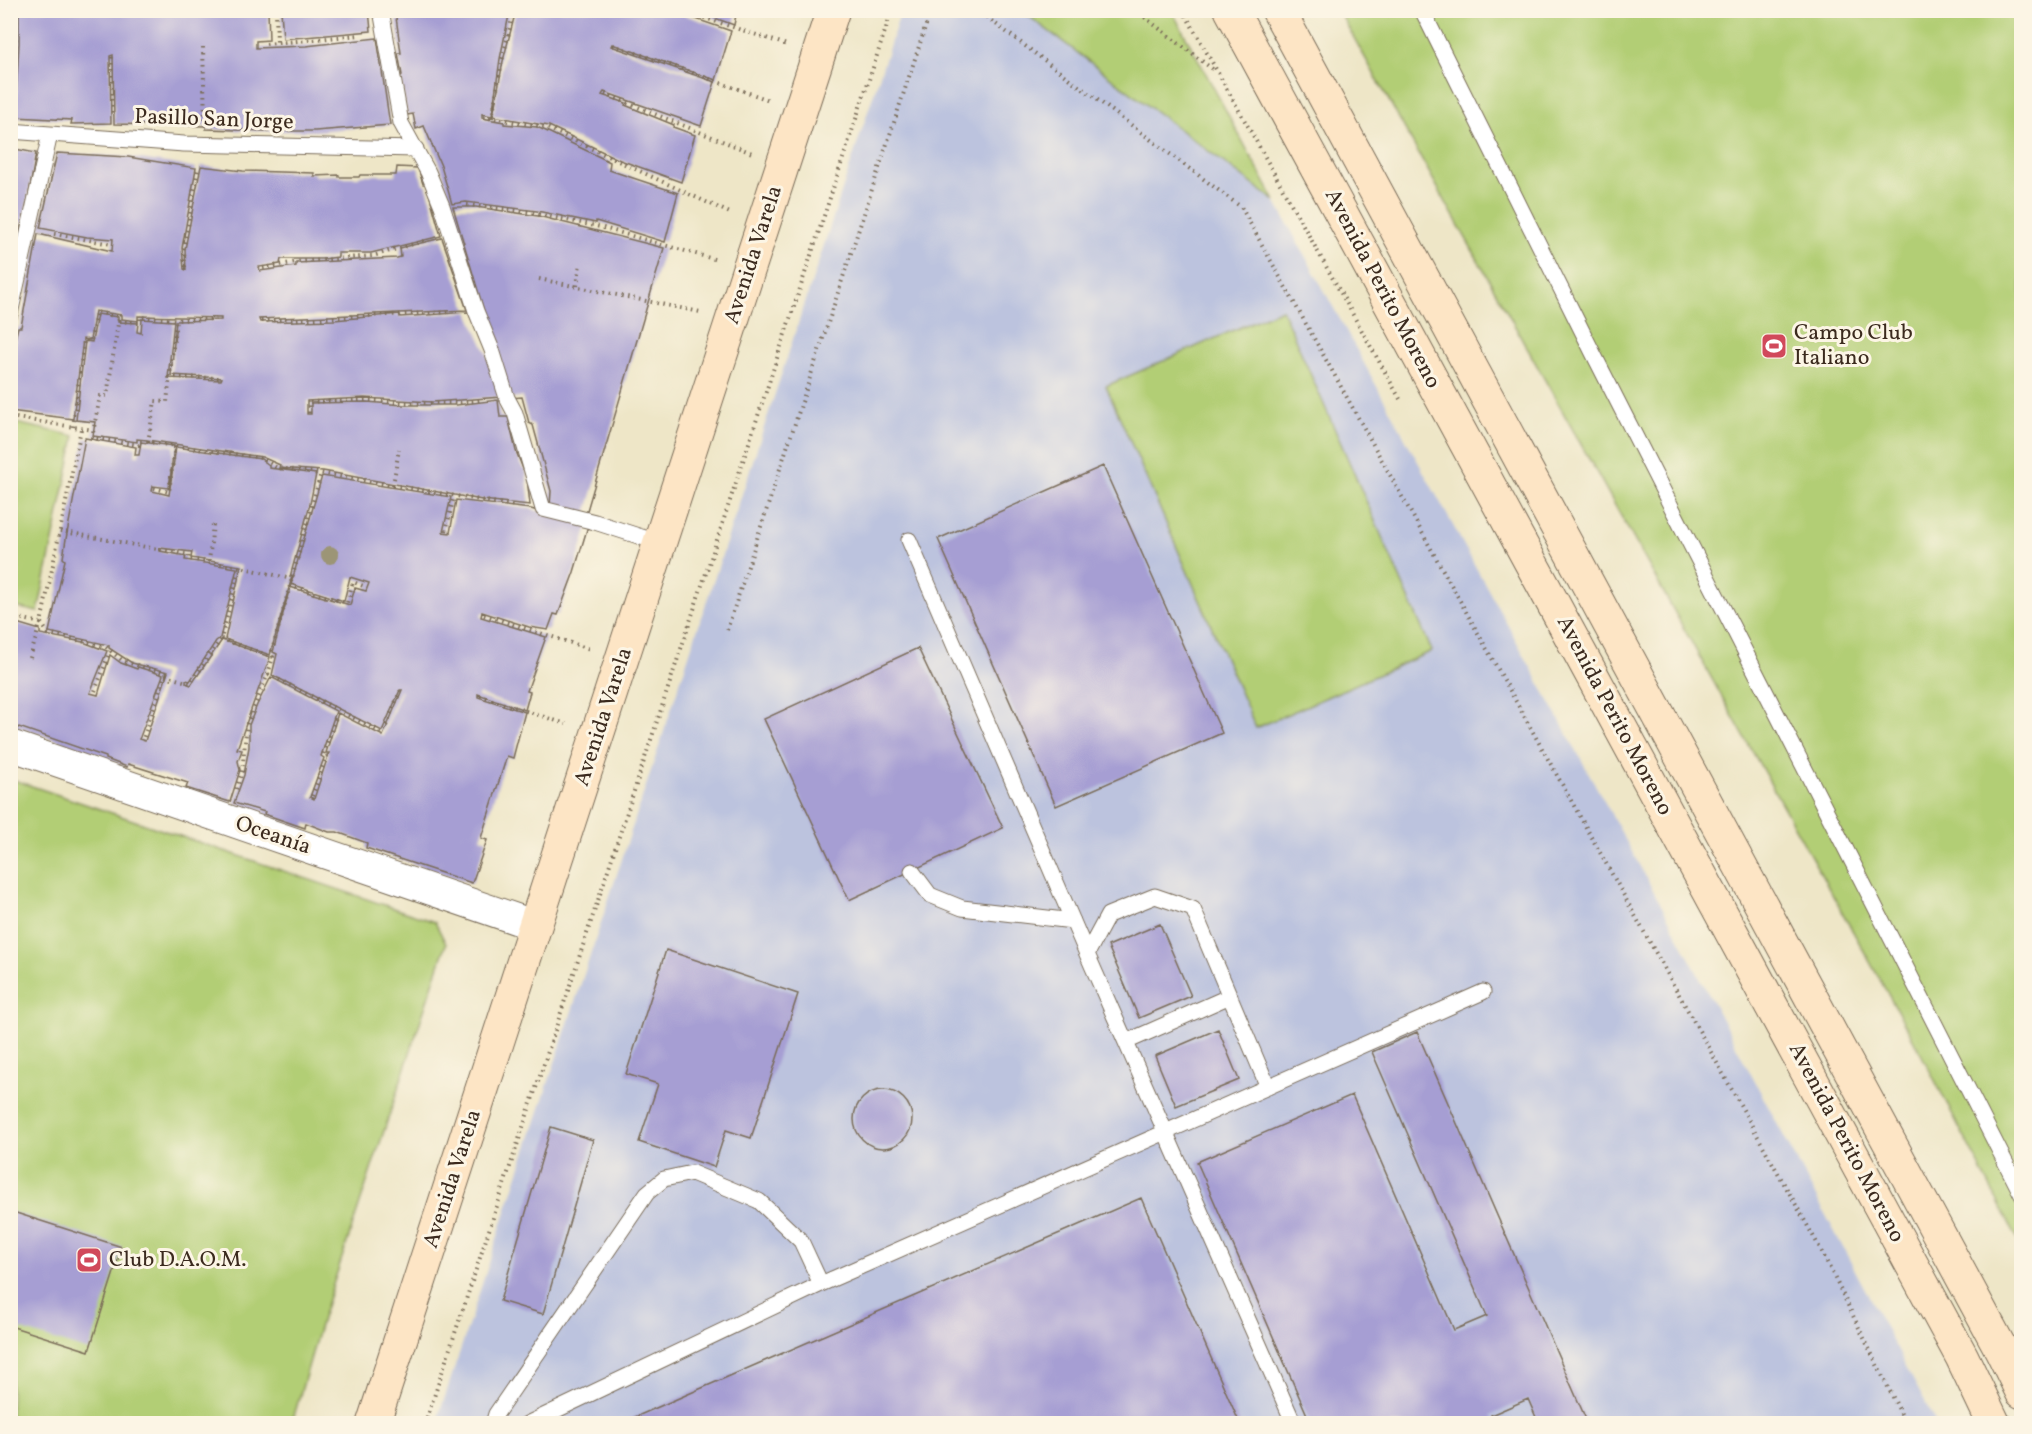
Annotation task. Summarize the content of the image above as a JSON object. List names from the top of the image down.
{
  "streets": {
    "main road": ["Avenida Varela", "Avenida Perito Moreno"],
    "street": ["Oceanía"],
    "lane": ["Pasillo San Jorge"]
  },
  "crossings": [
    ["Avenida Varela", "Oceanía"]
  ],
  "places": {
    "sports": ["Campo Club Italiano", "Club D.A.O.M."]
  }
}
